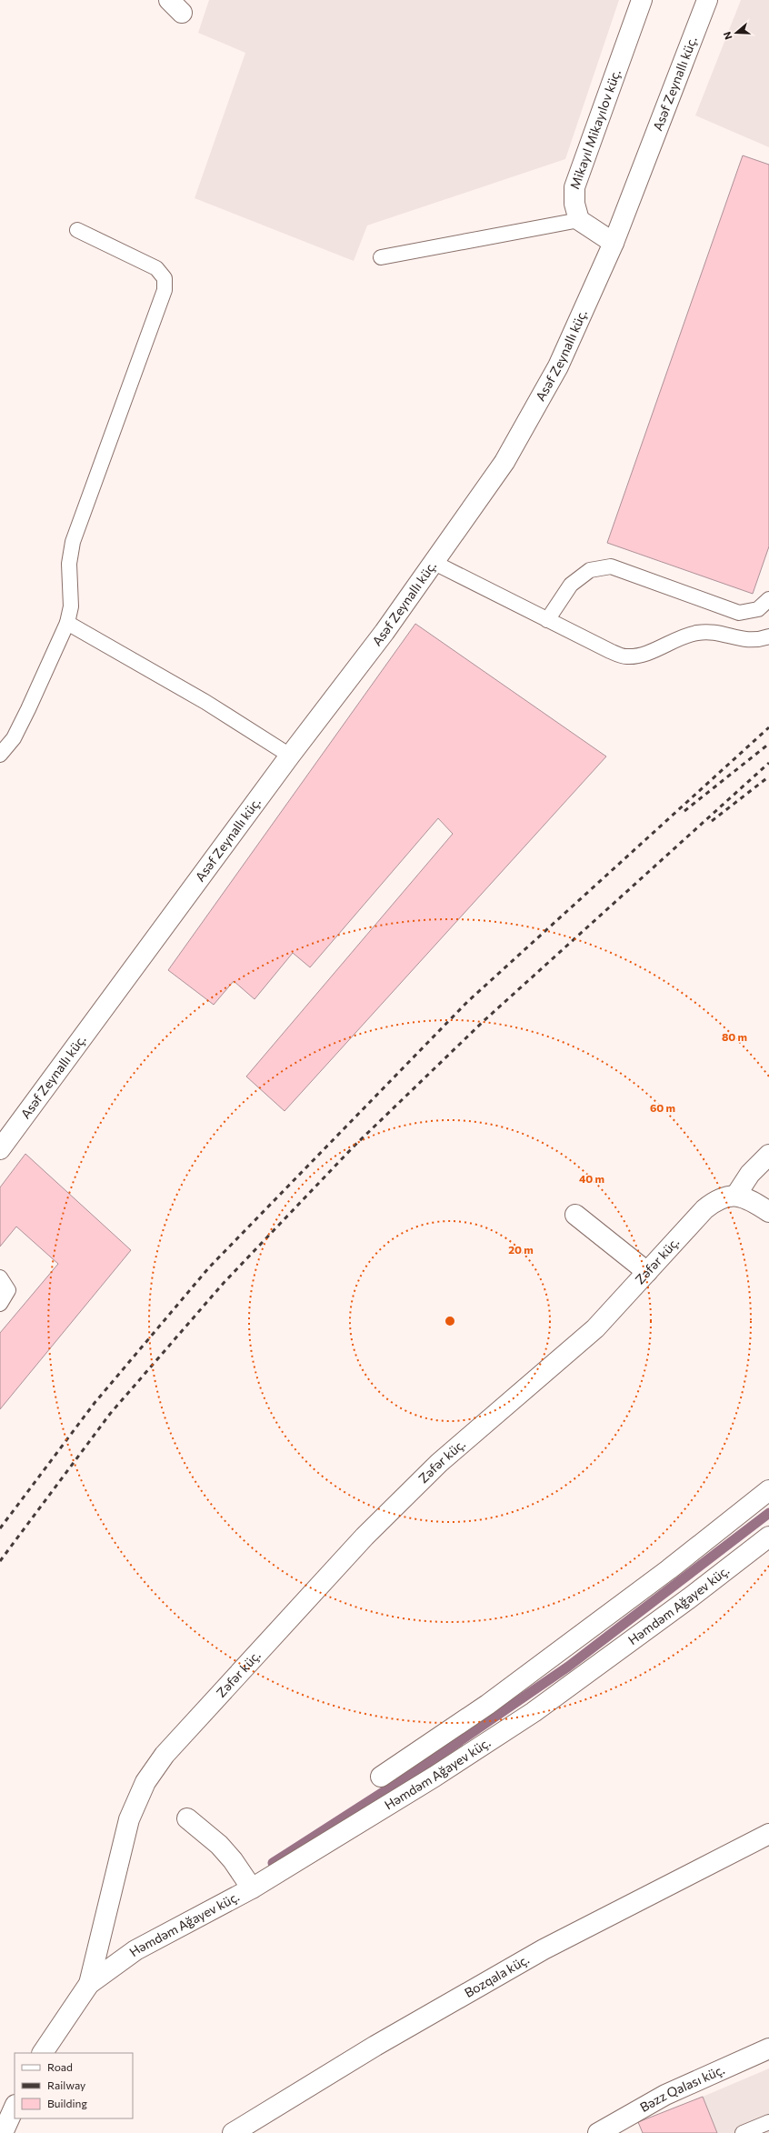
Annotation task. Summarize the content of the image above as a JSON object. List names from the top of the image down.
{
  "streets": {
    "street": [
      "Asəf Zeynallı küç.",
      "Mikayıl Mikayılov küç.",
      "Zəfər küç.",
      "Həmdəm Ağayev küç.",
      "Bozqala küç.",
      "Bəzz Qalası küç."
    ]
  },
  "crossings": [
    ["Zəfər küç.", "Həmdəm Ağayev küç."]
  ],
  "legend": ["Road", "Railway", "Building"],
  "north": "left",
  "rings": [
    "80 m",
    "60 m",
    "40 m",
    "20 m"
  ]
}
